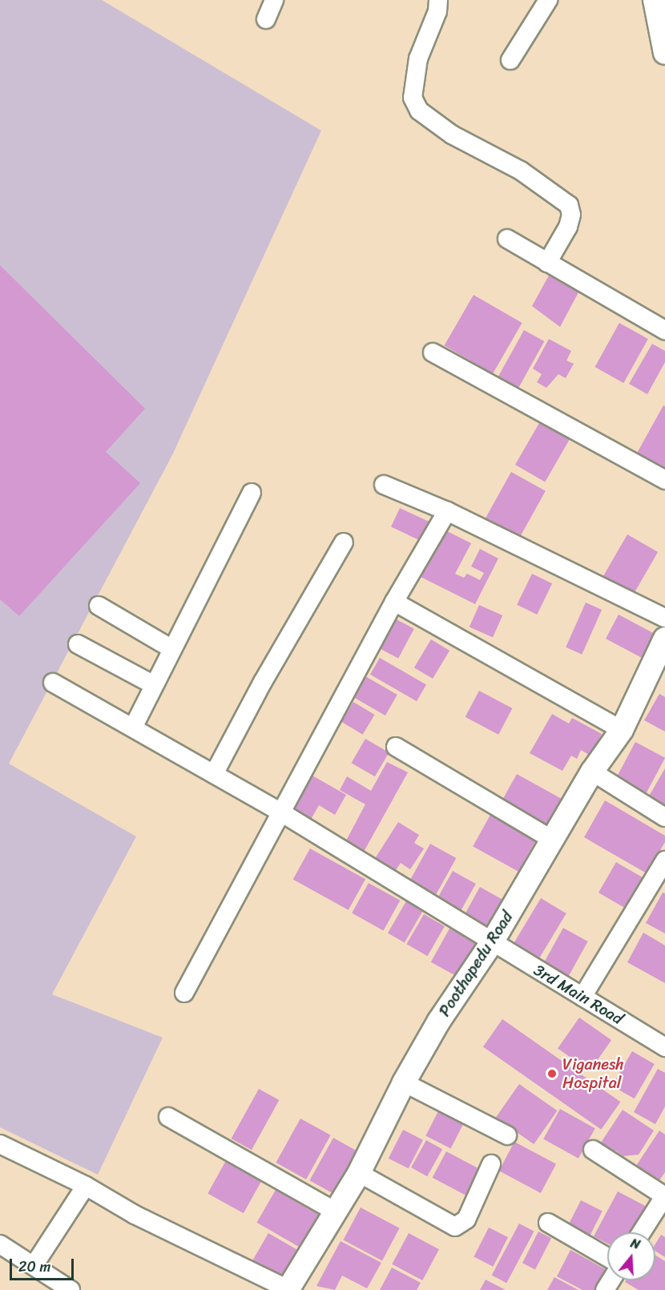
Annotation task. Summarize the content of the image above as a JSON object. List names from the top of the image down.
{
  "streets": {
    "street": ["Poothapedu Road", "3rd Main Road"]
  },
  "crossings": [
    ["Poothapedu Road", "3rd Main Road"]
  ],
  "places": ["Viganesh Hospital"],
  "scale_bar": "20 m",
  "north": "top"
}
